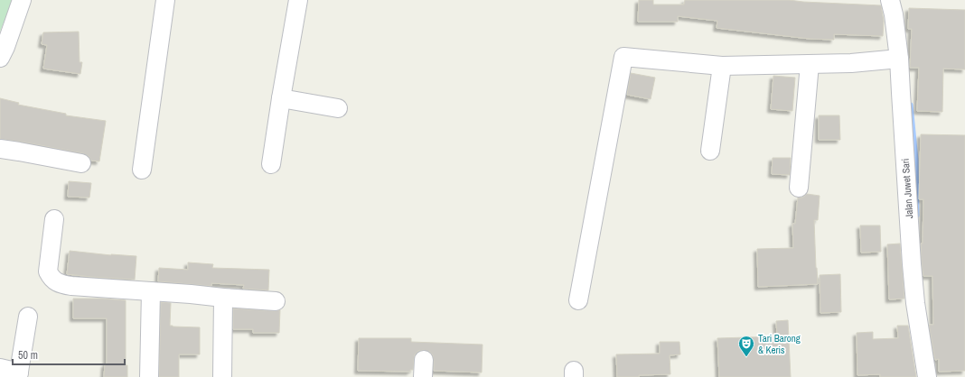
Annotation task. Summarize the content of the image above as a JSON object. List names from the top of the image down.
{
  "streets": {
    "street": ["Jalan Juwet Sari"]
  },
  "places": {
    "theatre": ["Tari Barong & Keris"]
  },
  "scale_bar": "50 m"
}
